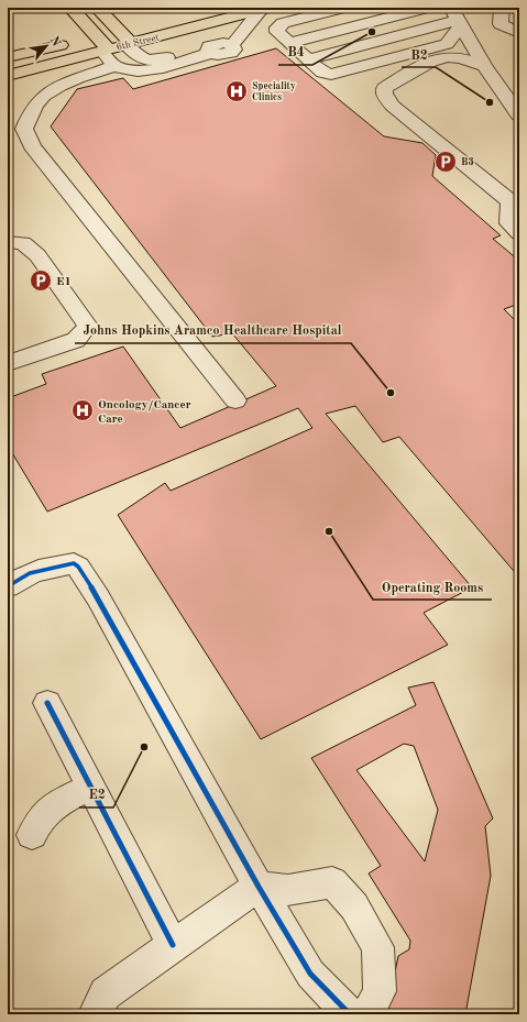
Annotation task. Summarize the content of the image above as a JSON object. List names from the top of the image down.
{
  "streets": {
    "main road": ["6th Street"]
  },
  "places": {
    "other": [
      "B4",
      "B2",
      "Johns Hopkins Aramco Healthcare Hospital",
      "Operating Rooms",
      "E2"
    ],
    "hospital": ["Speciality Clinics", "Oncology/Cancer Care"],
    "parking": ["B3", "E1"]
  },
  "north": "top right"
}
